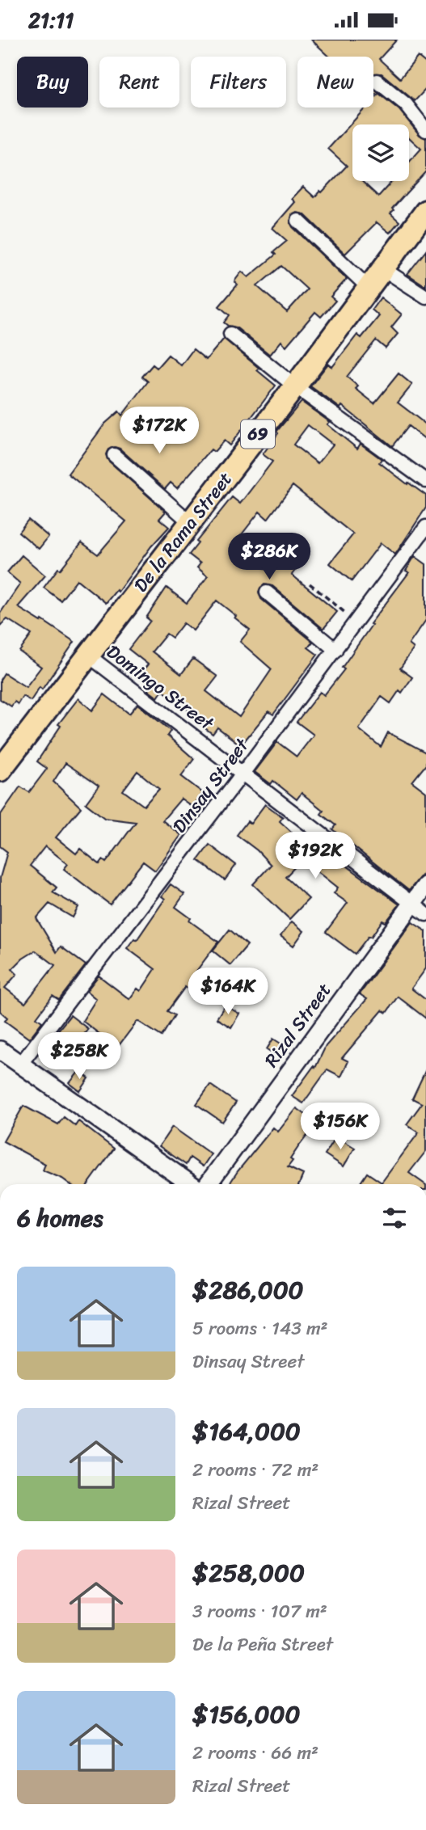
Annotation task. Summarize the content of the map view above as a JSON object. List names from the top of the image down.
{
  "streets": {
    "highway": ["69", "De la Rama Street"],
    "street": ["Domingo Street", "Dinsay Street", "Rizal Street"]
  },
  "crossings": [
    ["De la Rama Street", "Domingo Street"],
    ["Domingo Street", "Dinsay Street"],
    ["Domingo Street", "Rizal Street"]
  ],
  "page": {
    "status": "21:11",
    "chip": [
      "Buy",
      "Rent",
      "Filters",
      "New"
    ],
    "price": [
      "$172K",
      "$286K",
      "$192K",
      "$164K",
      "$258K",
      "$156K"
    ],
    "heading": "6 homes",
    "list": [
      {
        "name": "$286,000",
        "note": "5 rooms · 143 m² · Dinsay Street"
      },
      {
        "name": "$164,000",
        "note": "2 rooms · 72 m² · Rizal Street"
      },
      {
        "name": "$258,000",
        "note": "3 rooms · 107 m² · De la Peña Street"
      },
      {
        "name": "$156,000",
        "note": "2 rooms · 66 m² · Rizal Street"
      }
    ]
  }
}
